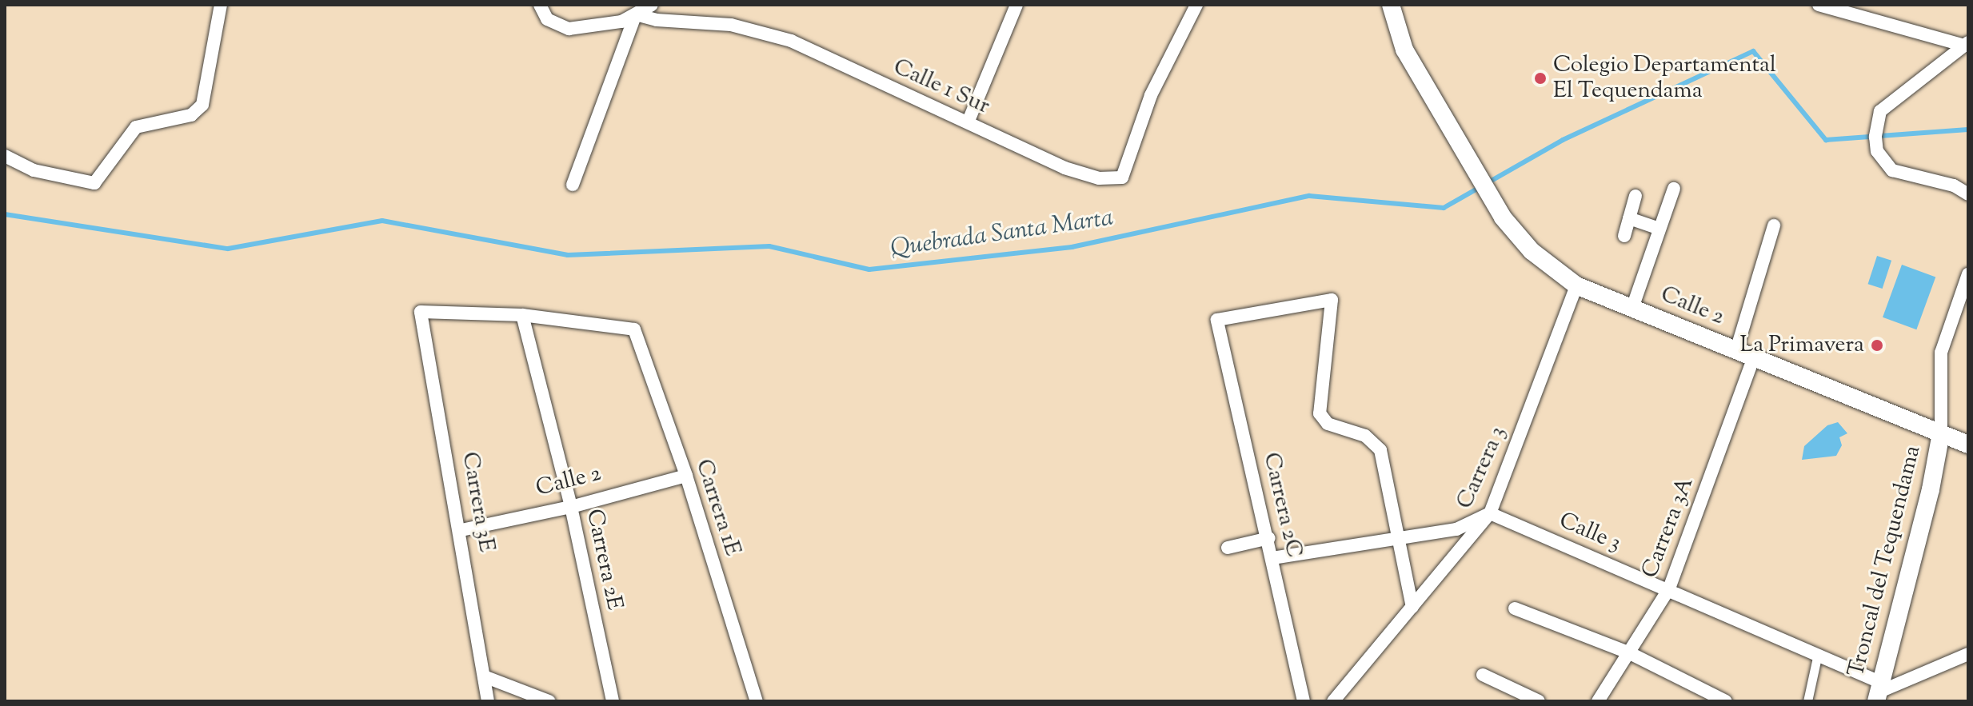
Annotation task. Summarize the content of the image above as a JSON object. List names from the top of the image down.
{
  "streets": {
    "main road": ["Calle 2", "Troncal del Tequendama"],
    "street": [
      "Calle 1 Sur",
      "Carrera 3",
      "Carrera 3E",
      "Carrera 2C",
      "Carrera 1E",
      "Carrera 3A",
      "Calle 3",
      "Carrera 2E"
    ]
  },
  "crossings": [
    ["Calle 2", "Carrera 3"],
    ["Calle 2", "Carrera 3E"],
    ["Calle 2", "Carrera 1E"],
    ["Calle 2", "Carrera 3A"],
    ["Calle 2", "Carrera 2E"],
    ["Calle 2", "Troncal del Tequendama"],
    ["Carrera 3", "Calle 3"],
    ["Carrera 3E", "Carrera 1E"],
    ["Carrera 3E", "Carrera 2E"],
    ["Carrera 1E", "Carrera 2E"],
    ["Carrera 3A", "Calle 3"],
    ["Calle 3", "Troncal del Tequendama"]
  ],
  "water": ["Quebrada Santa Marta"],
  "places": ["Colegio Departamental El Tequendama", "La Primavera"]
}
